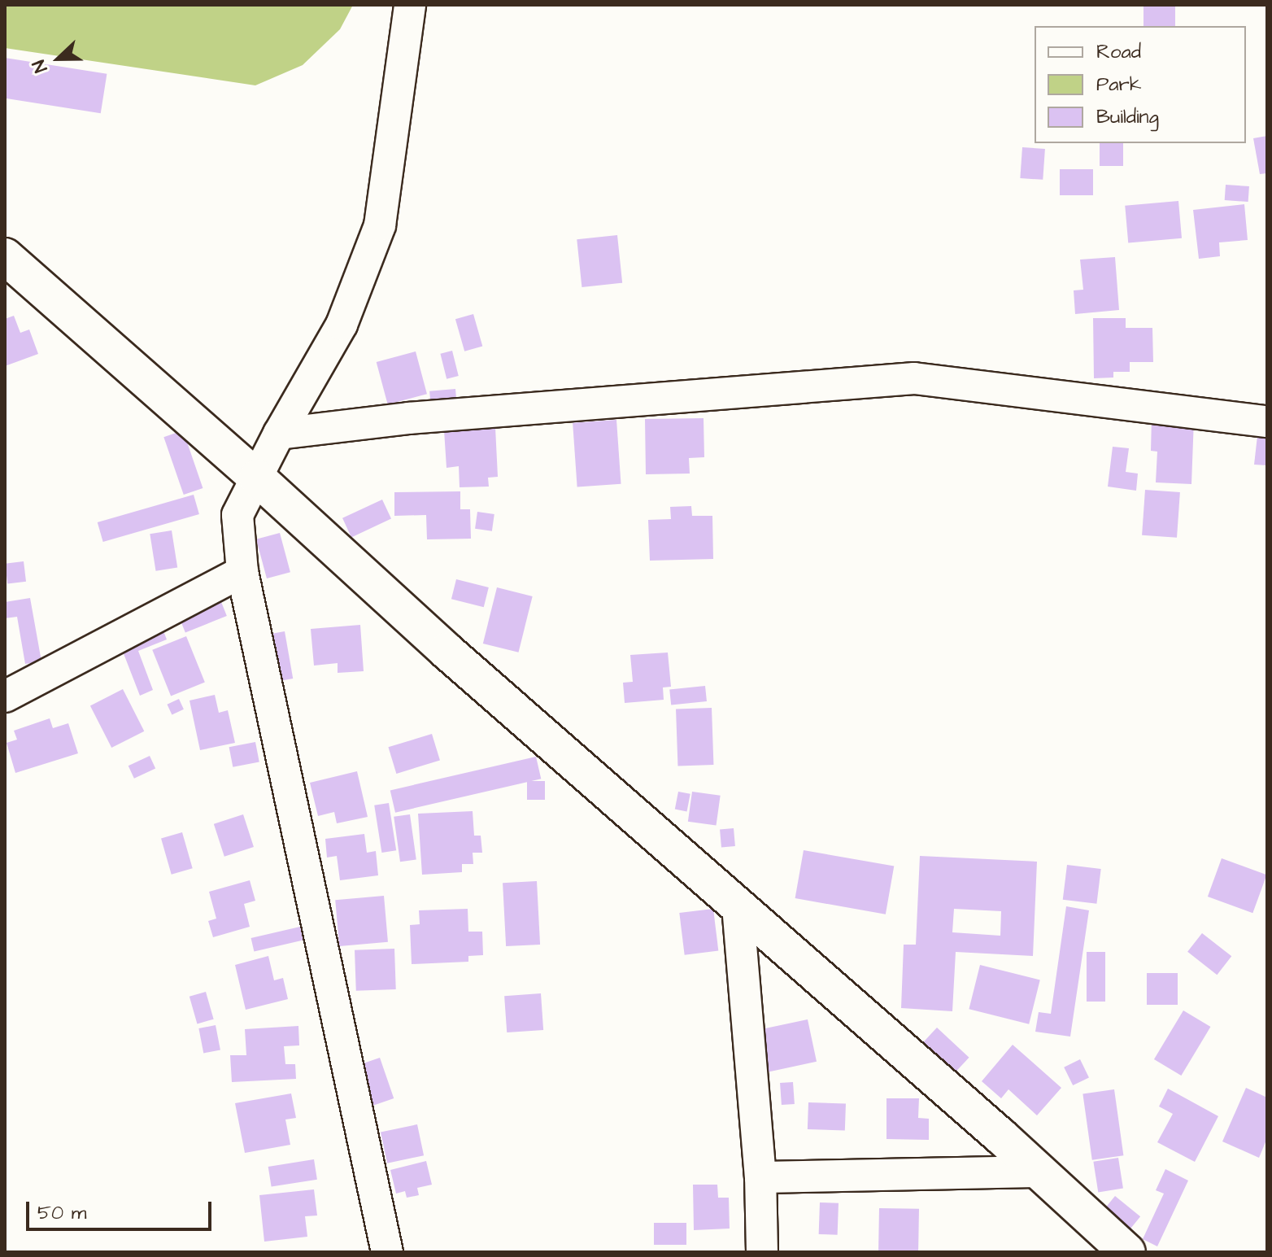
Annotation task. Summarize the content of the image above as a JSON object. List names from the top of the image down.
{
  "legend": ["Road", "Park", "Building"],
  "scale_bar": "50 m",
  "north": "left"
}
